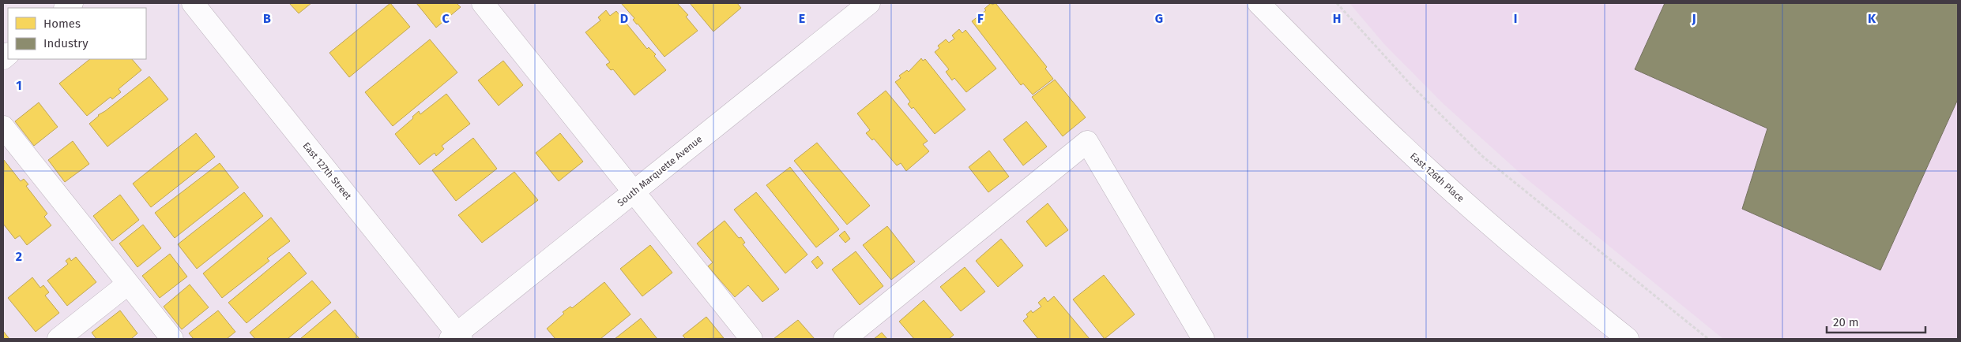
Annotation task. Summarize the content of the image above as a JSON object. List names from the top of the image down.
{
  "streets": {
    "street": ["East 127th Street", "South Marquette Avenue", "East 126th Place"]
  },
  "crossings": [
    ["East 127th Street", "South Marquette Avenue"]
  ],
  "legend": ["Homes", "Industry"],
  "scale_bar": "20 m",
  "grid": {
    "columns": [
      "B",
      "C",
      "D",
      "E",
      "F",
      "G",
      "H",
      "I",
      "J",
      "K"
    ],
    "rows": ["1", "2"]
  }
}
